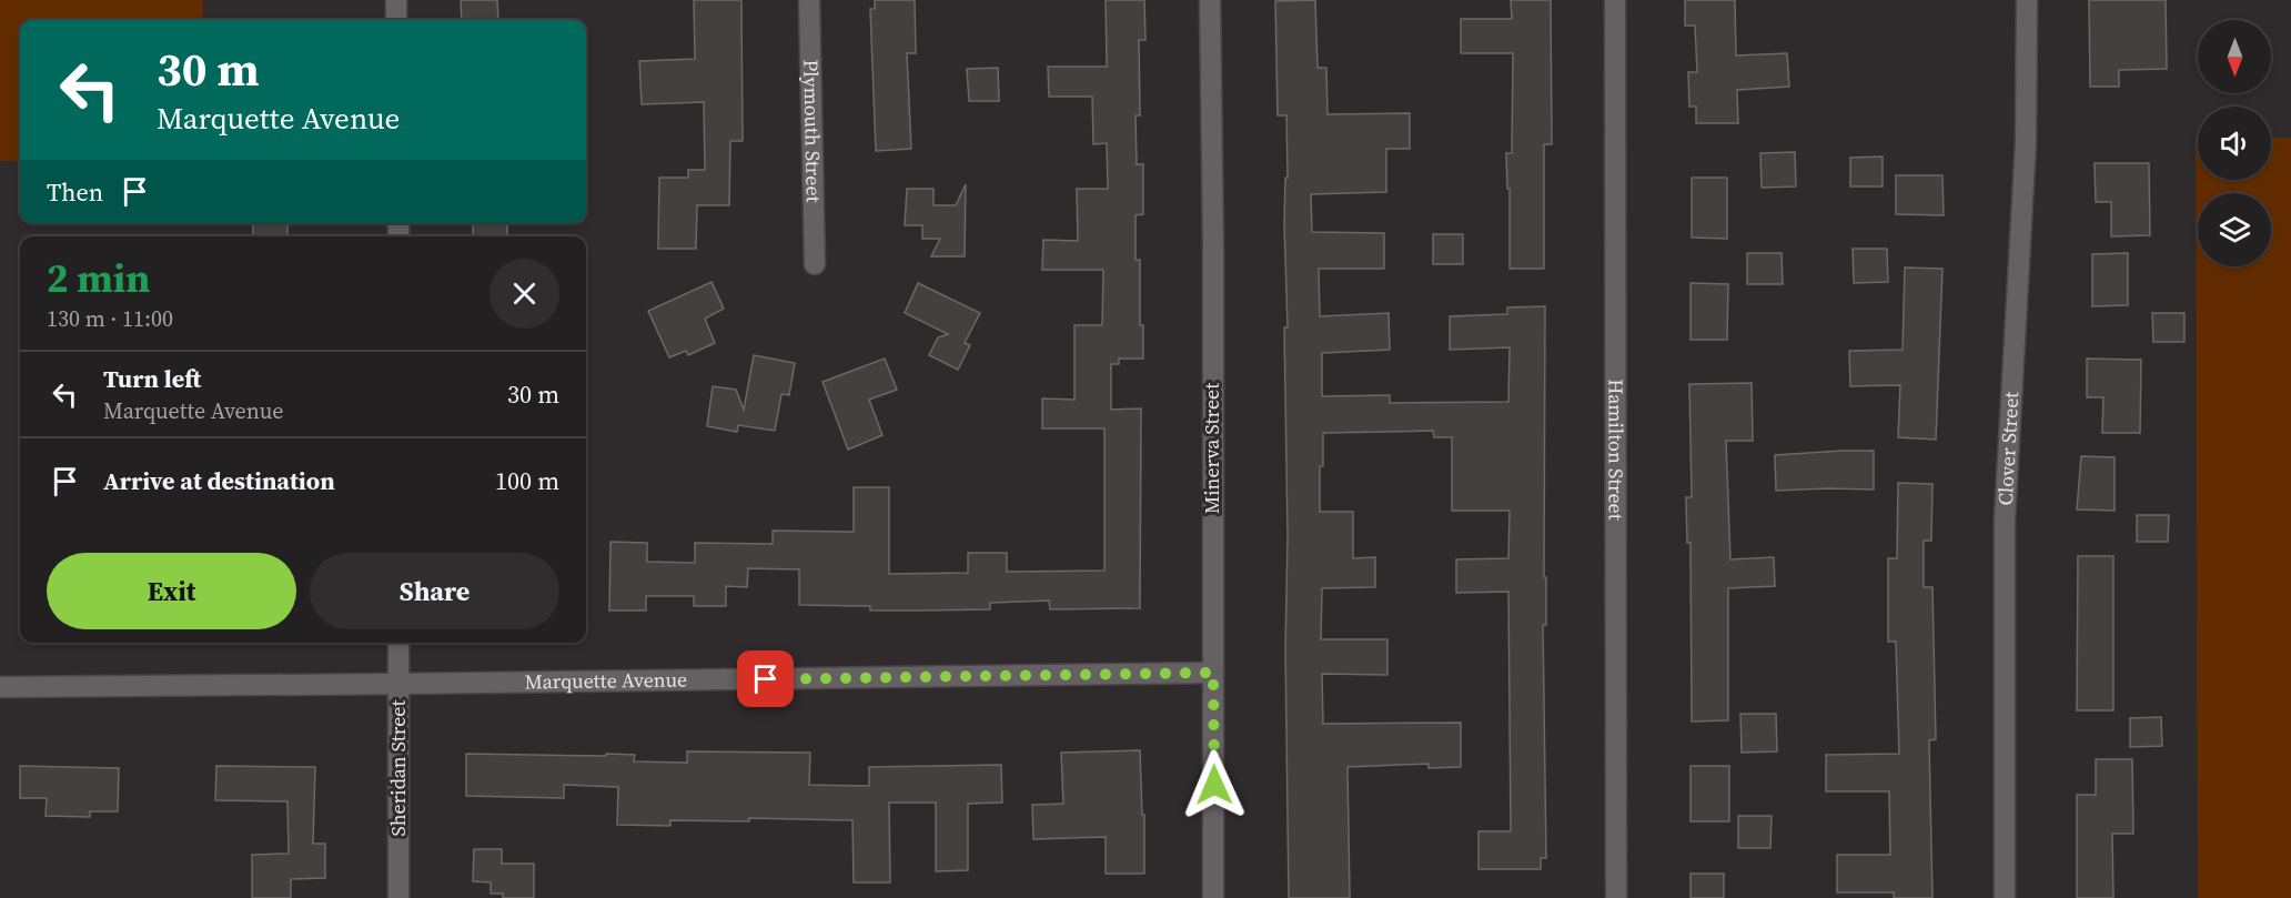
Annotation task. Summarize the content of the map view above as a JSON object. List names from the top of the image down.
{
  "streets": {
    "street": [
      "Plymouth Street",
      "Minerva Street",
      "Clover Street",
      "Hamilton Street",
      "Marquette Avenue",
      "Sheridan Street"
    ]
  },
  "crossings": [
    ["Minerva Street", "Marquette Avenue"],
    ["Marquette Avenue", "Sheridan Street"]
  ],
  "north": "bottom",
  "page": {
    "turn": ["30 m", "Marquette Avenue"],
    "then": "Then",
    "heading": ["2 min", "130 m · 11:00"],
    "list": [
      {
        "name": "Turn left",
        "note": "Marquette Avenue",
        "value": "30 m"
      },
      {
        "name": "Arrive at destination",
        "value": "100 m"
      }
    ],
    "buttons": ["Exit", "Share"]
  }
}
